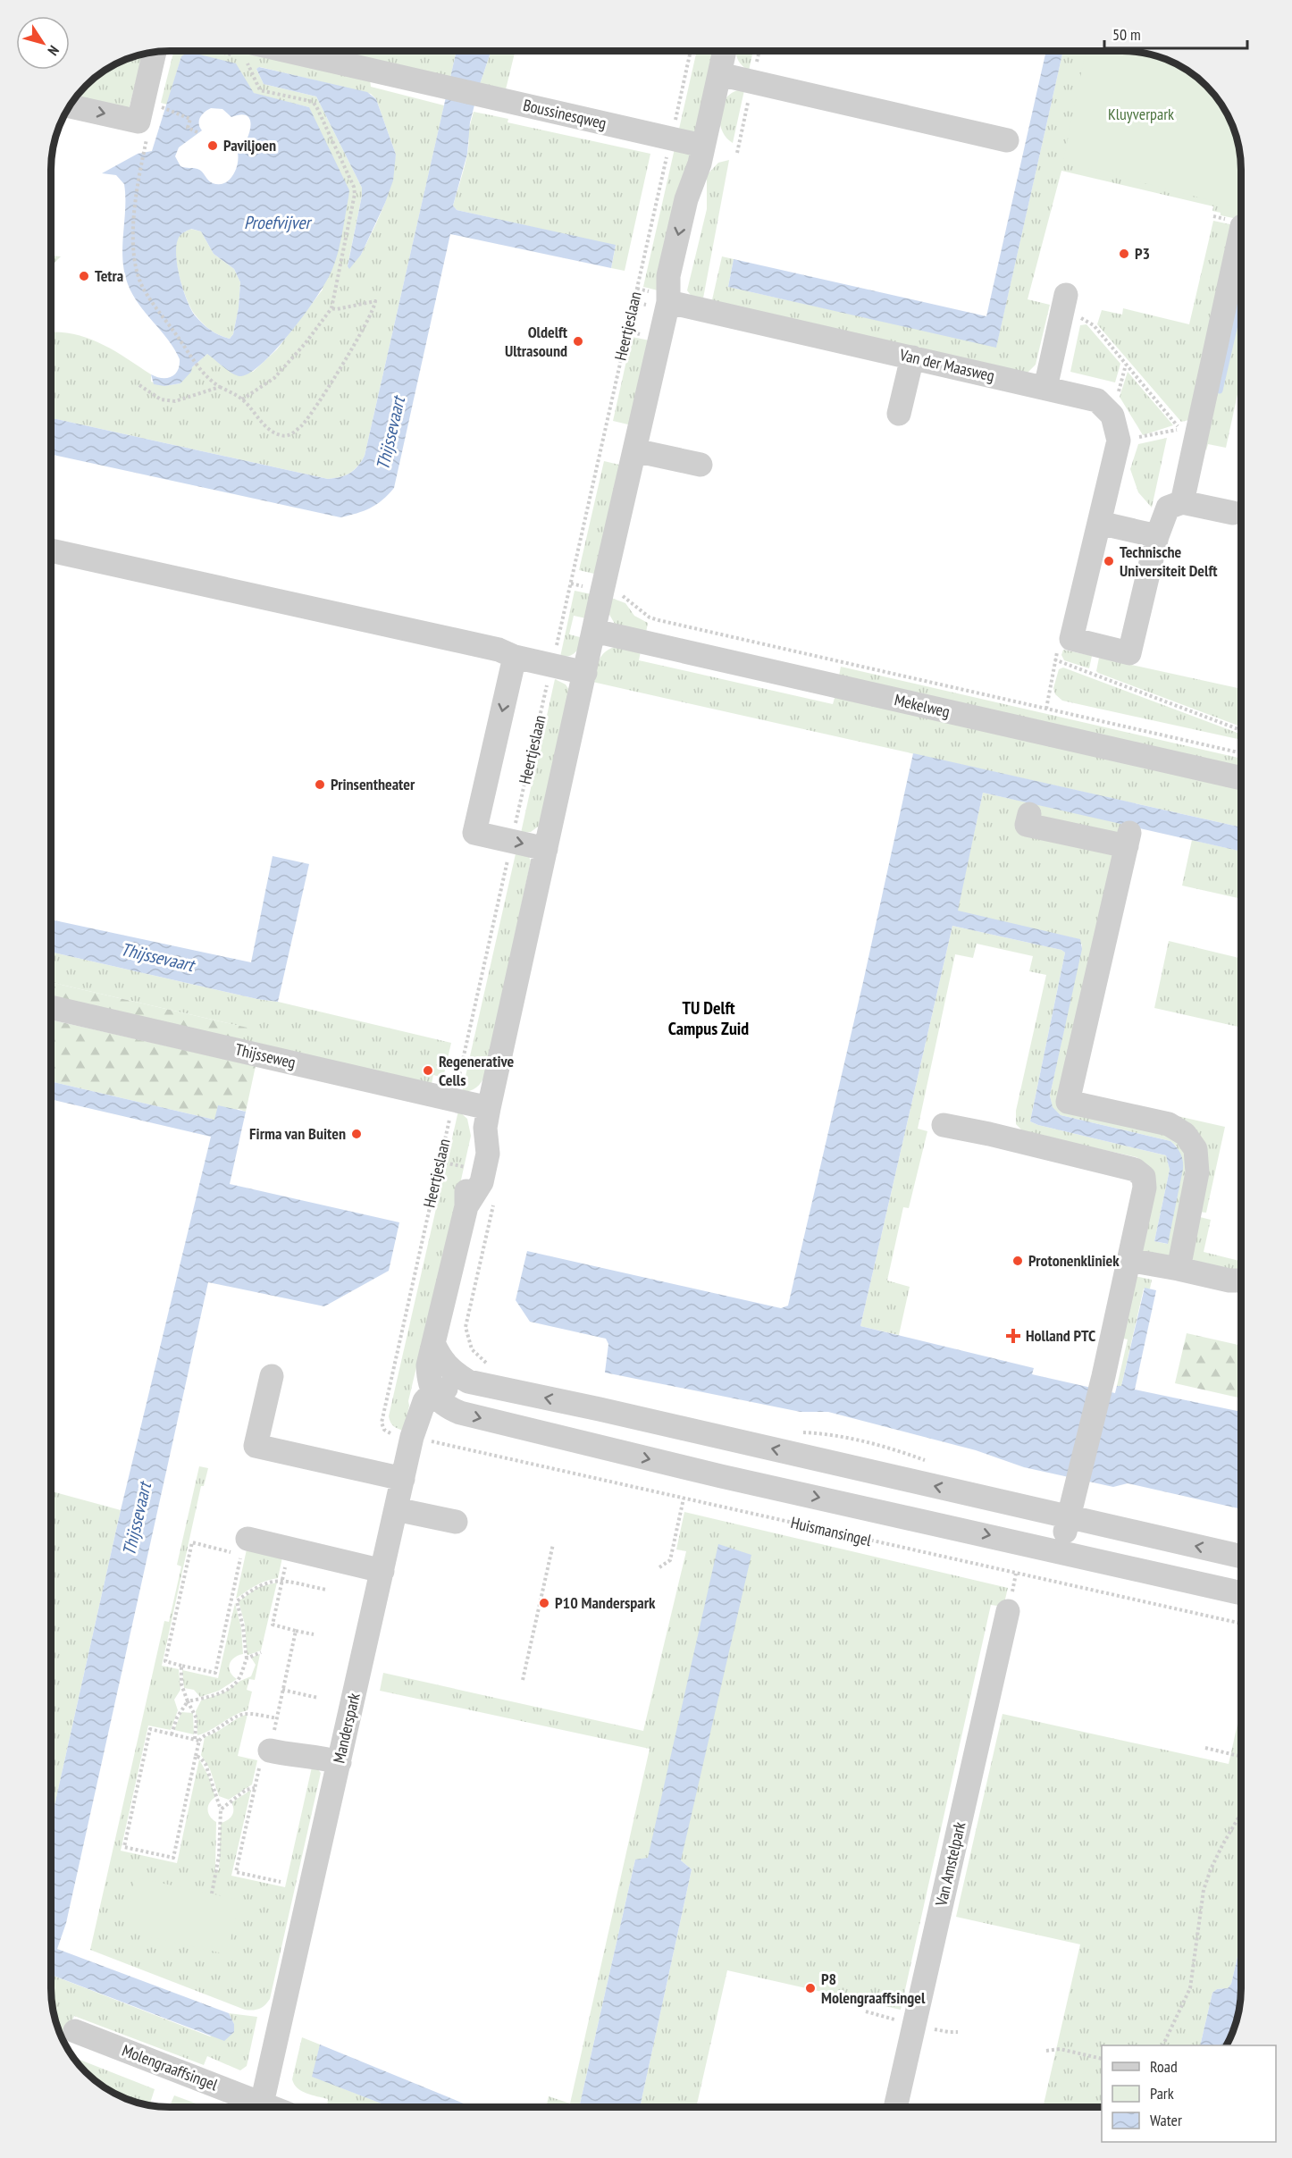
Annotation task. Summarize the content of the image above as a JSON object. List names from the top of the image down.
{
  "streets": {
    "street": [
      "Boussinesqweg",
      "Heertjeslaan",
      "Van der Maasweg",
      "Mekelweg",
      "Thijsseweg",
      "Huismansingel",
      "Manderspark",
      "Van Amstelpark",
      "Molengraaffsingel"
    ]
  },
  "crossings": [
    ["Boussinesqweg", "Heertjeslaan"],
    ["Heertjeslaan", "Van der Maasweg"],
    ["Heertjeslaan", "Mekelweg"],
    ["Heertjeslaan", "Thijsseweg"],
    ["Heertjeslaan", "Huismansingel"],
    ["Heertjeslaan", "Manderspark"],
    ["Huismansingel", "Manderspark"],
    ["Manderspark", "Molengraaffsingel"]
  ],
  "districts": ["TU Delft Campus Zuid"],
  "water": ["Proefvijver", "Thijssevaart"],
  "parks": ["Kluyverpark"],
  "places": {
    "other": [
      "Paviljoen",
      "P3",
      "Tetra",
      "Oldelft Ultrasound",
      "Technische Universiteit Delft",
      "Prinsentheater",
      "Regenerative Cells",
      "Firma van Buiten",
      "Protonenkliniek",
      "P10 Manderspark",
      "P8 Molengraaffsingel"
    ],
    "health": ["Holland PTC"]
  },
  "legend": ["Road", "Park", "Water"],
  "scale_bar": "50 m",
  "north": "bottom right"
}
